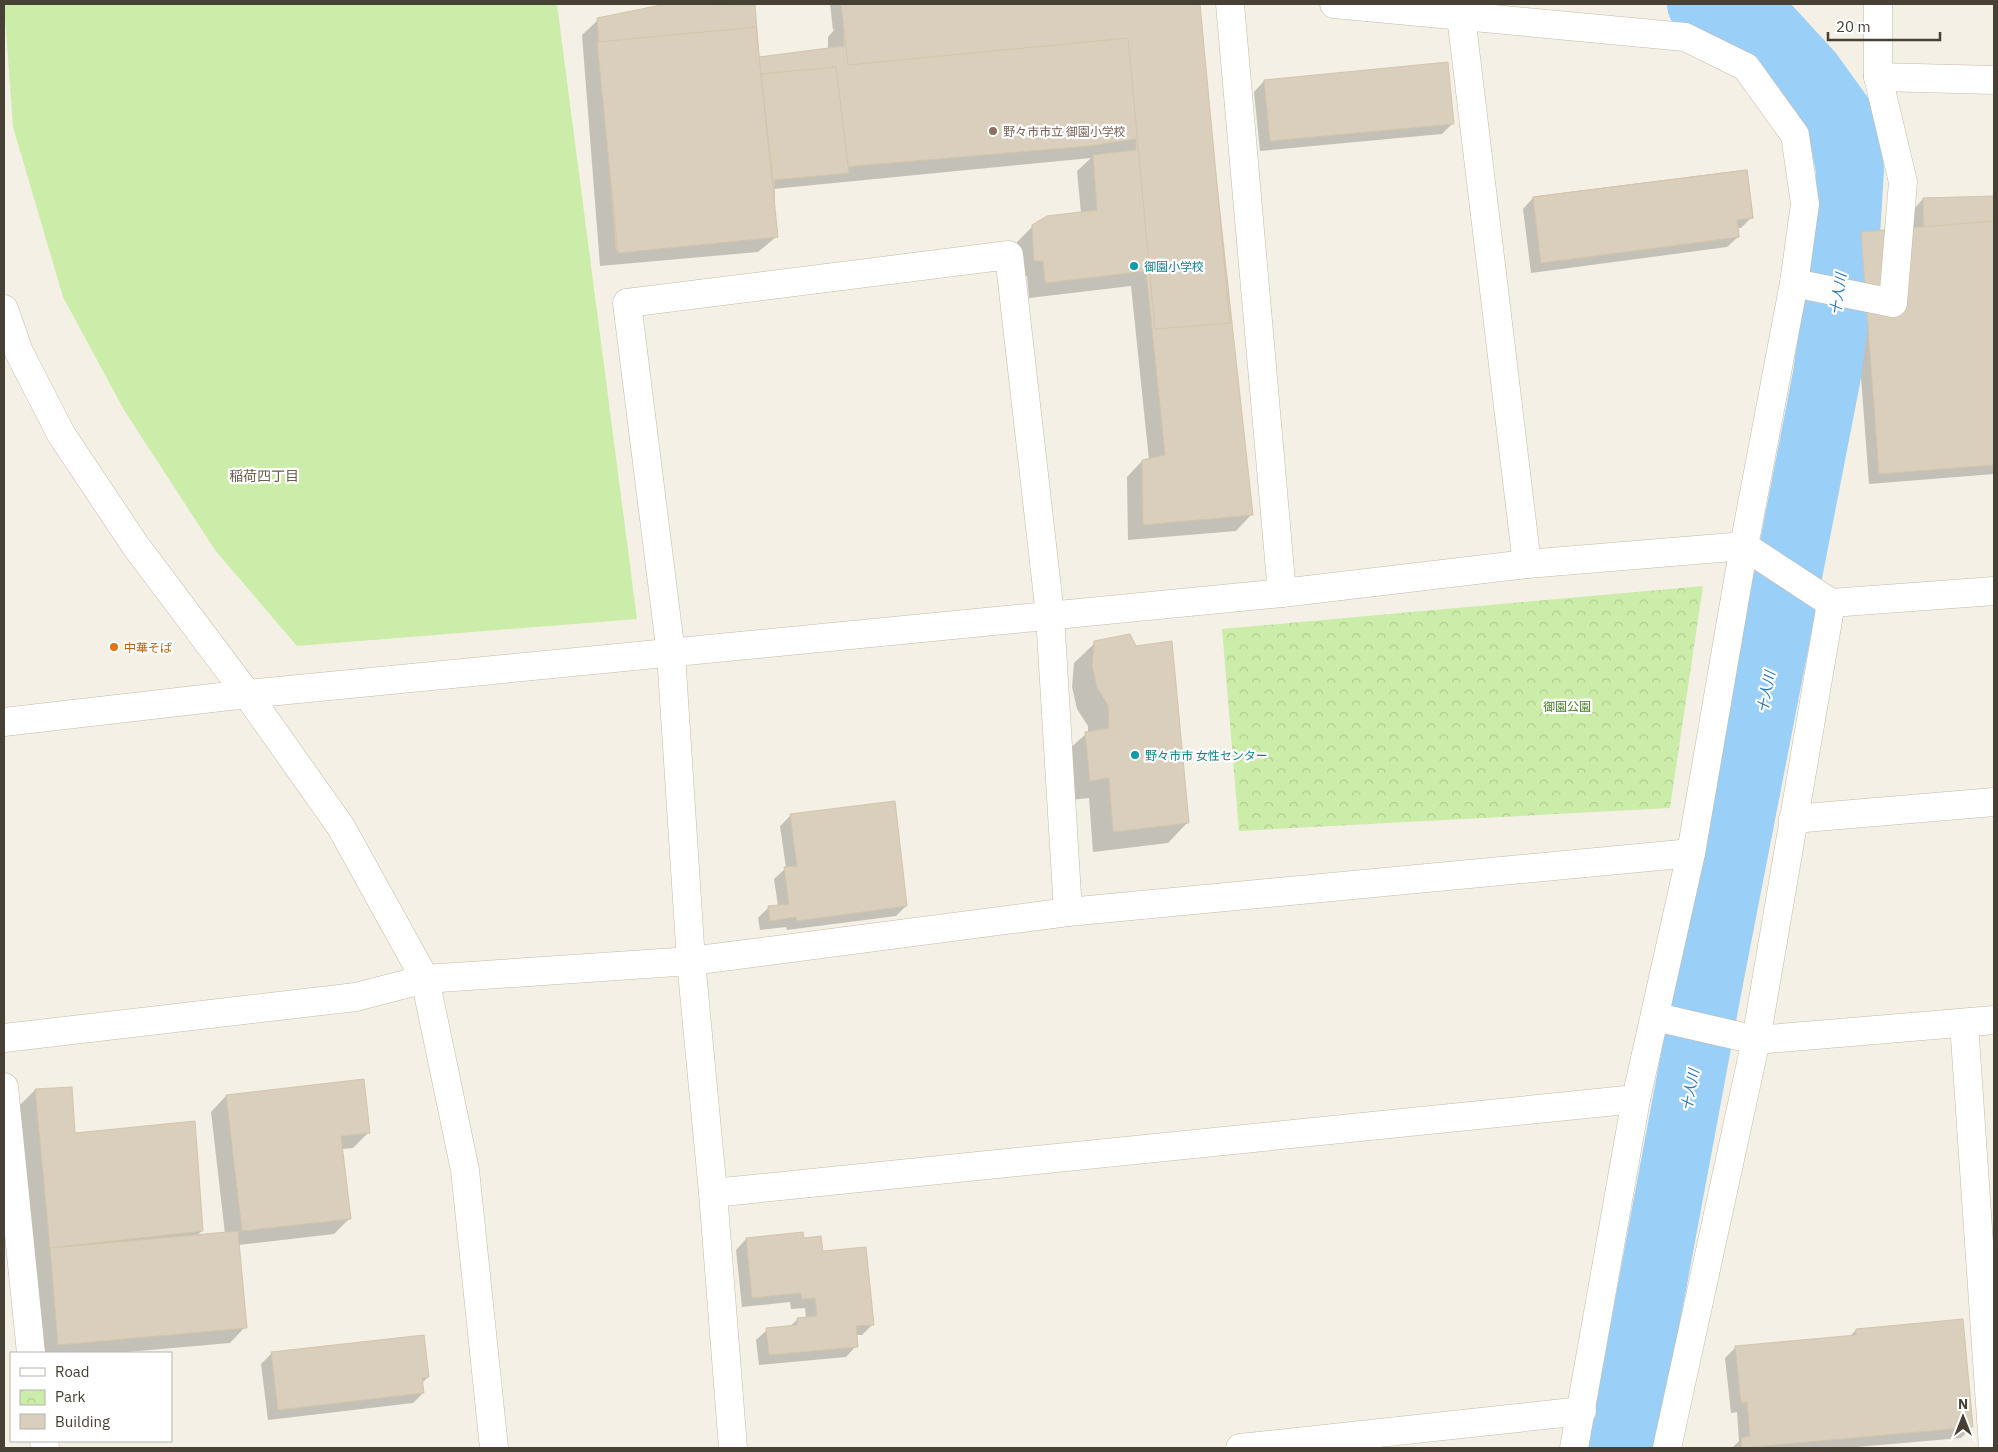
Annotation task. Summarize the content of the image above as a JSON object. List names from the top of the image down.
{
  "districts": ["稲荷四丁目"],
  "water": ["十人川"],
  "parks": ["御園公園"],
  "places": [
    "野々市市立 御園小学校",
    "御園小学校",
    "中華そば",
    "野々市市 女性センター"
  ],
  "legend": ["Road", "Park", "Building"],
  "scale_bar": "20 m",
  "north": "top"
}
